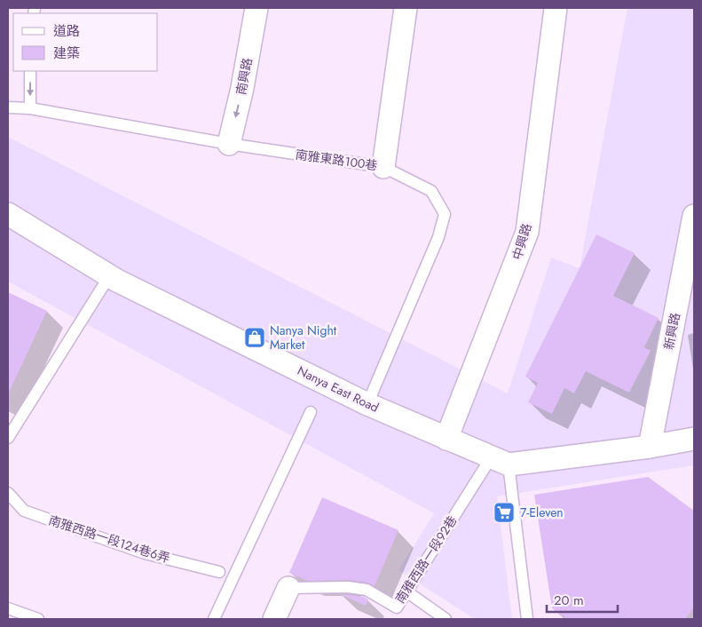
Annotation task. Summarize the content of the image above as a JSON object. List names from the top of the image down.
{
  "streets": {
    "street": [
      "南興路",
      "中興路",
      "新興路",
      "Nanya East Road",
      "南雅西路一段92巷"
    ],
    "lane": ["南雅東路100巷", "南雅西路一段124巷6弄"]
  },
  "crossings": [
    ["南興路", "南雅東路100巷"],
    ["南雅東路100巷", "Nanya East Road"],
    ["中興路", "Nanya East Road"],
    ["新興路", "Nanya East Road"],
    ["Nanya East Road", "南雅西路一段92巷"]
  ],
  "places": {
    "shop": ["Nanya Night Market"],
    "supermarket": ["7-Eleven"]
  },
  "legend": ["道路", "建築"],
  "scale_bar": "20 m"
}
